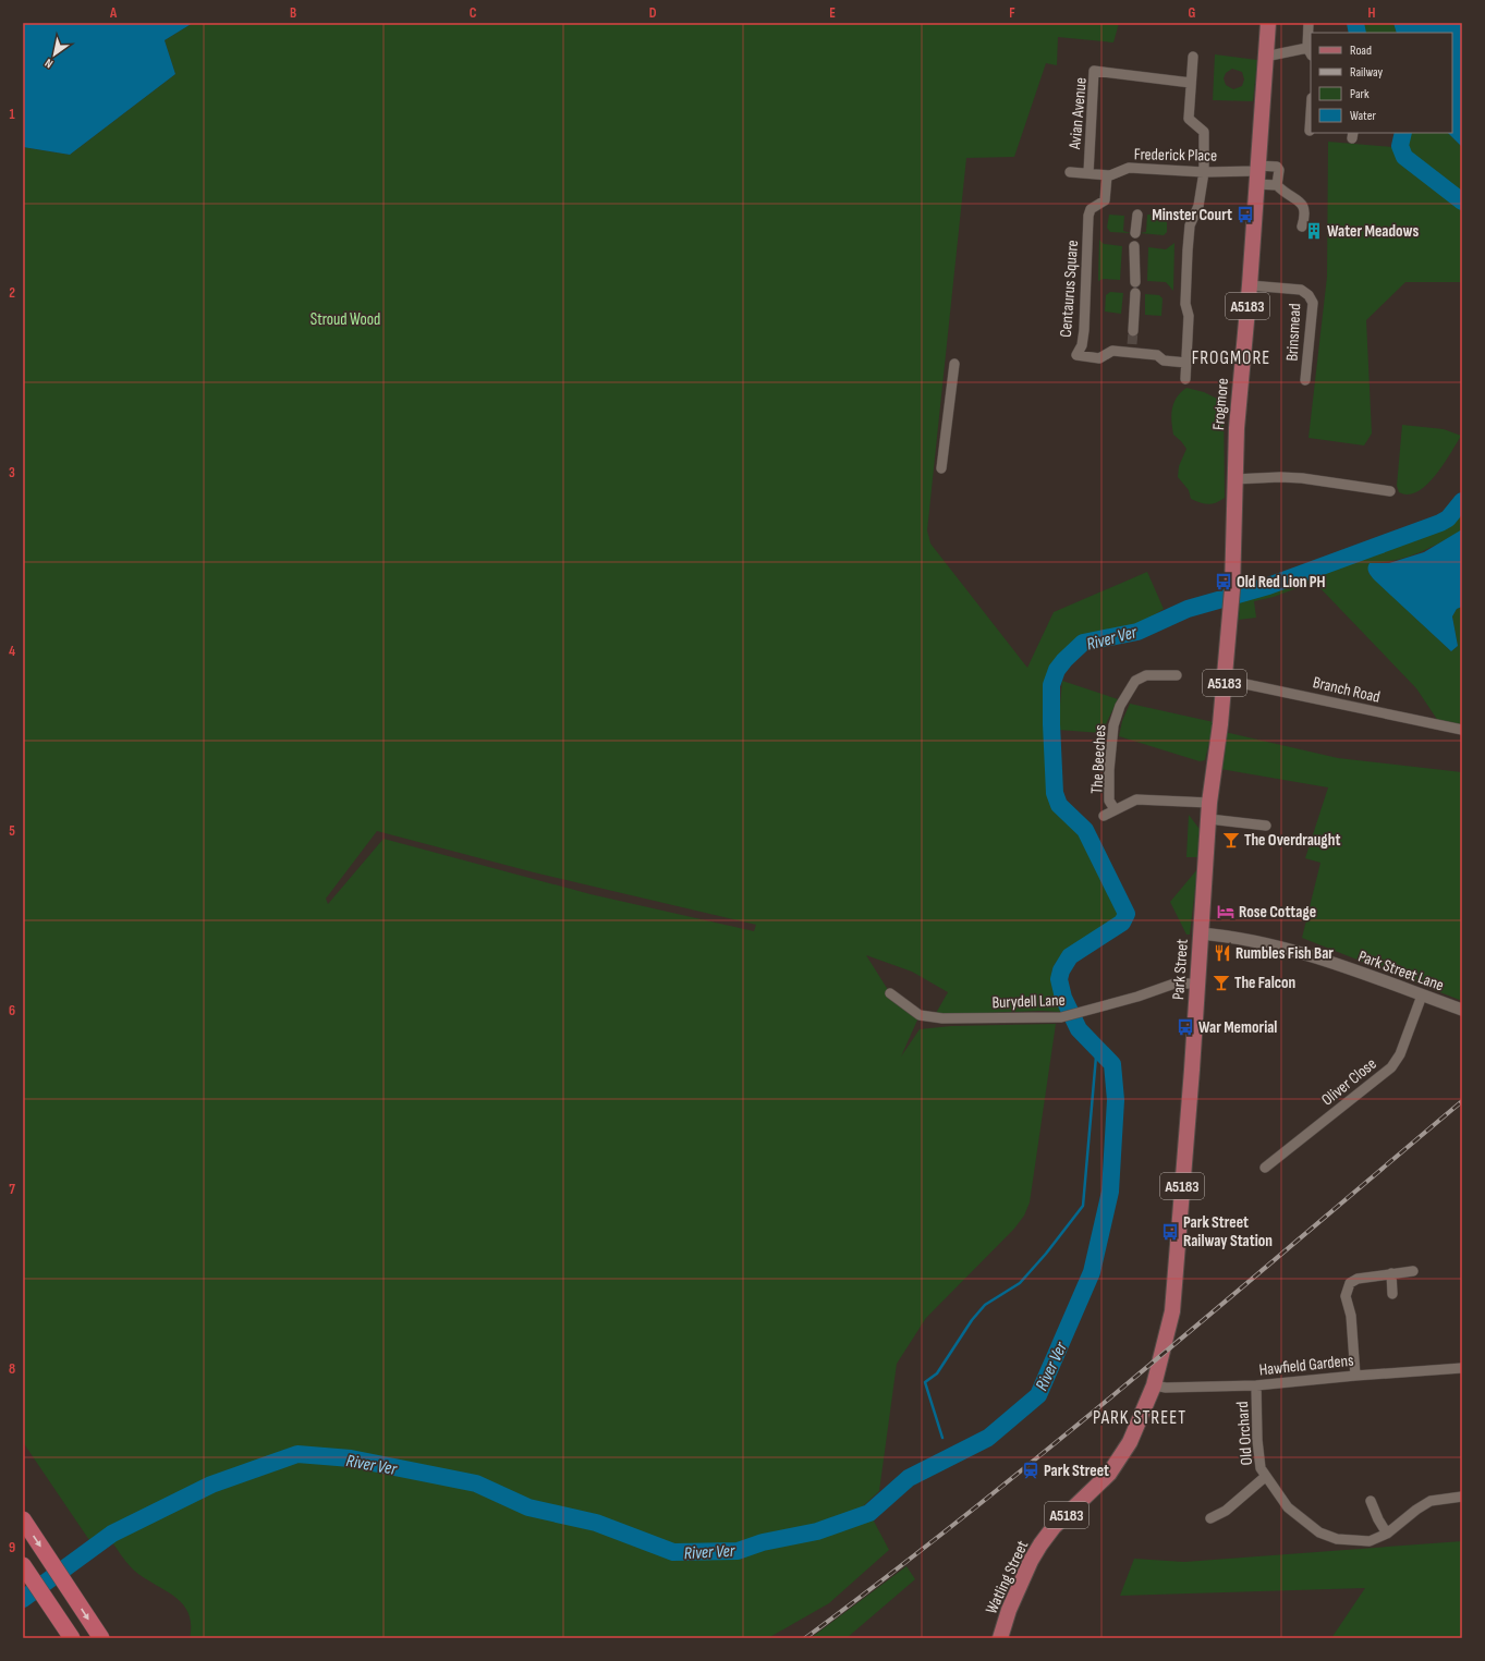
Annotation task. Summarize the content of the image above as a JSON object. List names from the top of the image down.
{
  "streets": {
    "main road": [
      "A5183",
      "Frogmore",
      "Park Street",
      "Watling Street"
    ],
    "street": [
      "Avian Avenue",
      "Frederick Place",
      "Centaurus Square",
      "Brinsmead",
      "Branch Road",
      "The Beeches",
      "Park Street Lane",
      "Burydell Lane",
      "Oliver Close",
      "Hawfield Gardens",
      "Old Orchard"
    ]
  },
  "crossings": [
    ["Avian Avenue", "Frederick Place"],
    ["Frederick Place", "Centaurus Square"],
    ["Frederick Place", "Frogmore"],
    ["Brinsmead", "Frogmore"],
    ["Frogmore", "Park Street"],
    ["Branch Road", "Park Street"],
    ["Park Street", "Park Street Lane"],
    ["Park Street", "Burydell Lane"],
    ["Park Street", "Hawfield Gardens"],
    ["Park Street", "Watling Street"],
    ["Park Street Lane", "Oliver Close"],
    ["Hawfield Gardens", "Old Orchard"],
    ["Hawfield Gardens", "Watling Street"]
  ],
  "districts": ["FROGMORE", "PARK STREET"],
  "water": ["River Ver"],
  "parks": ["Stroud Wood"],
  "places": {
    "bus stop": [
      "Minster Court",
      "Old Red Lion PH",
      "War Memorial",
      "Park Street Railway Station"
    ],
    "building": ["Water Meadows"],
    "bar": ["The Overdraught", "The Falcon"],
    "hotel": ["Rose Cottage"],
    "restaurant": ["Rumbles Fish Bar"],
    "station": ["Park Street"]
  },
  "legend": [
    "Road",
    "Railway",
    "Park",
    "Water"
  ],
  "north": "bottom left",
  "grid": {
    "columns": [
      "A",
      "B",
      "C",
      "D",
      "E",
      "F",
      "G",
      "H"
    ],
    "rows": [
      "1",
      "2",
      "3",
      "4",
      "5",
      "6",
      "7",
      "8",
      "9"
    ]
  }
}
